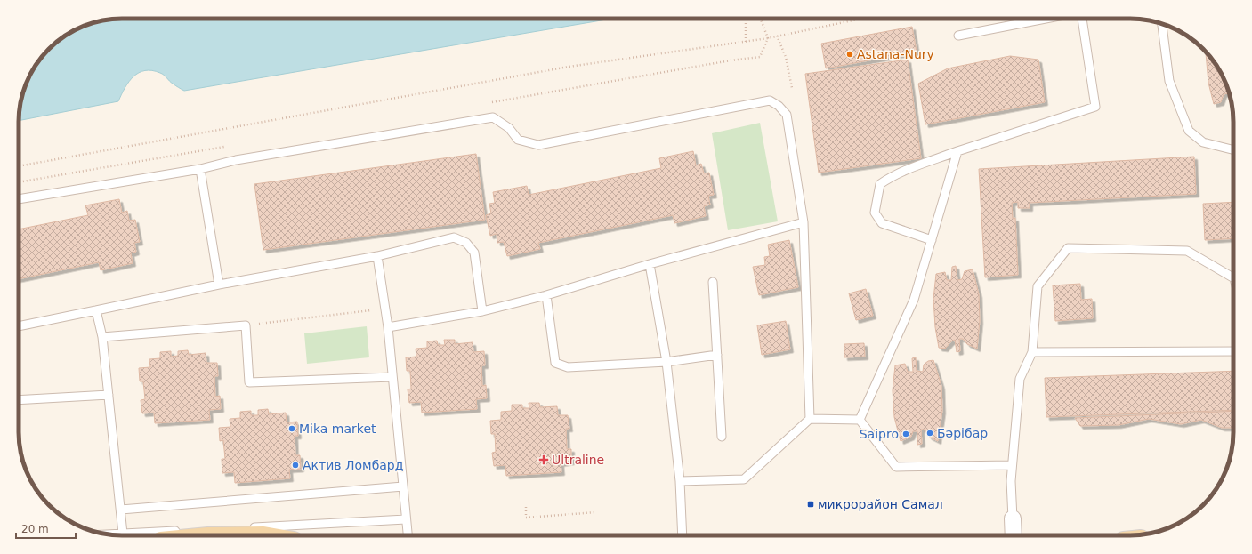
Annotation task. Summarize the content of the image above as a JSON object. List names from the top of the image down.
{
  "places": {
    "other": [
      "Astana-Nury",
      "Mika market",
      "Бәрібар",
      "Saipro",
      "Актив Ломбард"
    ],
    "health": ["Ultraline"],
    "transit": ["микрорайон Самал"]
  },
  "scale_bar": "20 m"
}
